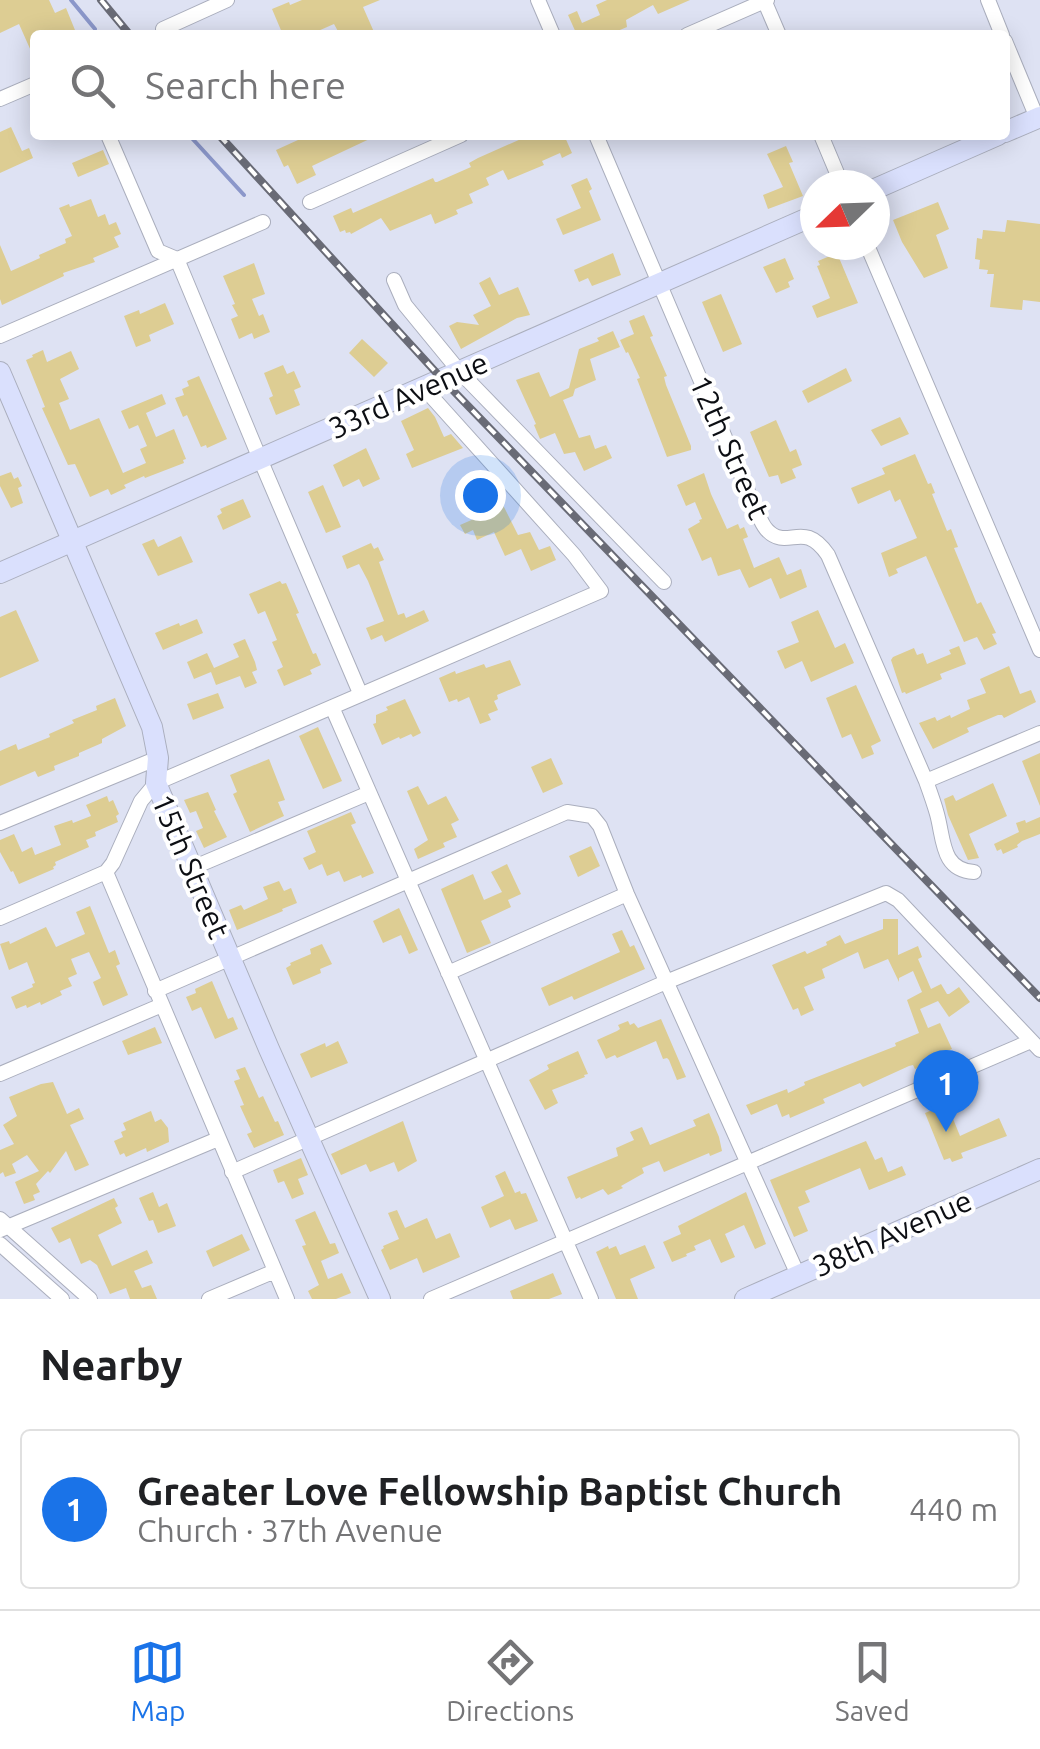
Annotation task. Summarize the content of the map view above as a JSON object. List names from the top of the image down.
{
  "streets": {
    "street": [
      "33rd Avenue",
      "12th Street",
      "15th Street",
      "38th Avenue"
    ]
  },
  "crossings": [
    ["33rd Avenue", "12th Street"],
    ["33rd Avenue", "15th Street"]
  ],
  "north": "bottom left",
  "page": {
    "search": "Search here",
    "pins": "1",
    "heading": "Nearby",
    "list": [
      {
        "mark": "1",
        "name": "Greater Love Fellowship Baptist Church",
        "note": "Church · 37th Avenue",
        "value": "440 m"
      }
    ],
    "nav": ["Map", "Directions", "Saved"]
  }
}
